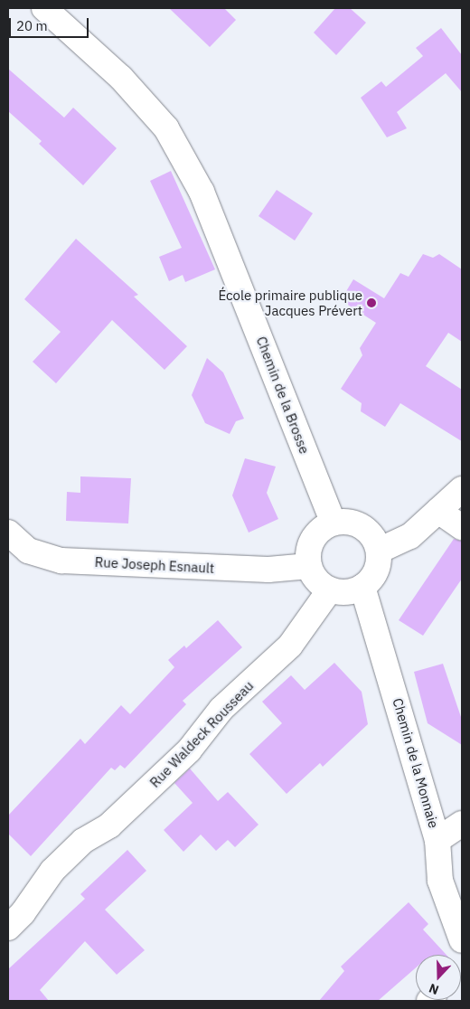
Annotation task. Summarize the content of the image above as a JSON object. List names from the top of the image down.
{
  "streets": {
    "street": [
      "Chemin de la Brosse",
      "Rue Joseph Esnault",
      "Rue Waldeck Rousseau",
      "Chemin de la Monnaie"
    ]
  },
  "crossings": [
    ["Chemin de la Brosse", "Rue Joseph Esnault"],
    ["Chemin de la Brosse", "Rue Waldeck Rousseau"],
    ["Chemin de la Brosse", "Chemin de la Monnaie"],
    ["Rue Joseph Esnault", "Rue Waldeck Rousseau"],
    ["Rue Joseph Esnault", "Chemin de la Monnaie"],
    ["Rue Waldeck Rousseau", "Chemin de la Monnaie"]
  ],
  "places": ["École primaire publique Jacques Prévert"],
  "scale_bar": "20 m",
  "north": "bottom"
}
